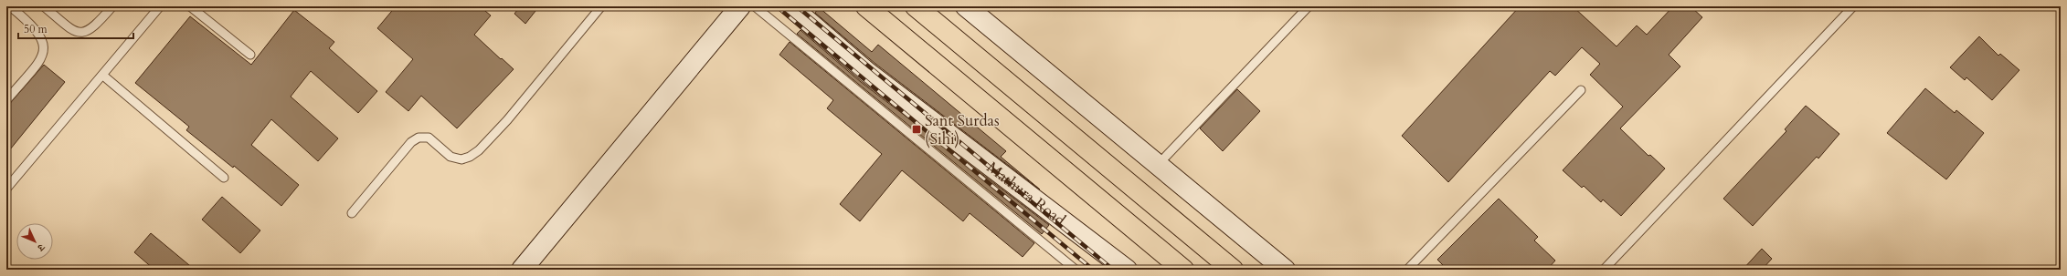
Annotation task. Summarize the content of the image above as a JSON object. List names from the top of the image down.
{
  "streets": {
    "main road": ["Mathura Road"]
  },
  "places": {
    "transit": ["Sant Surdas (Sihi)"]
  },
  "scale_bar": "50 m",
  "north": "bottom right"
}
